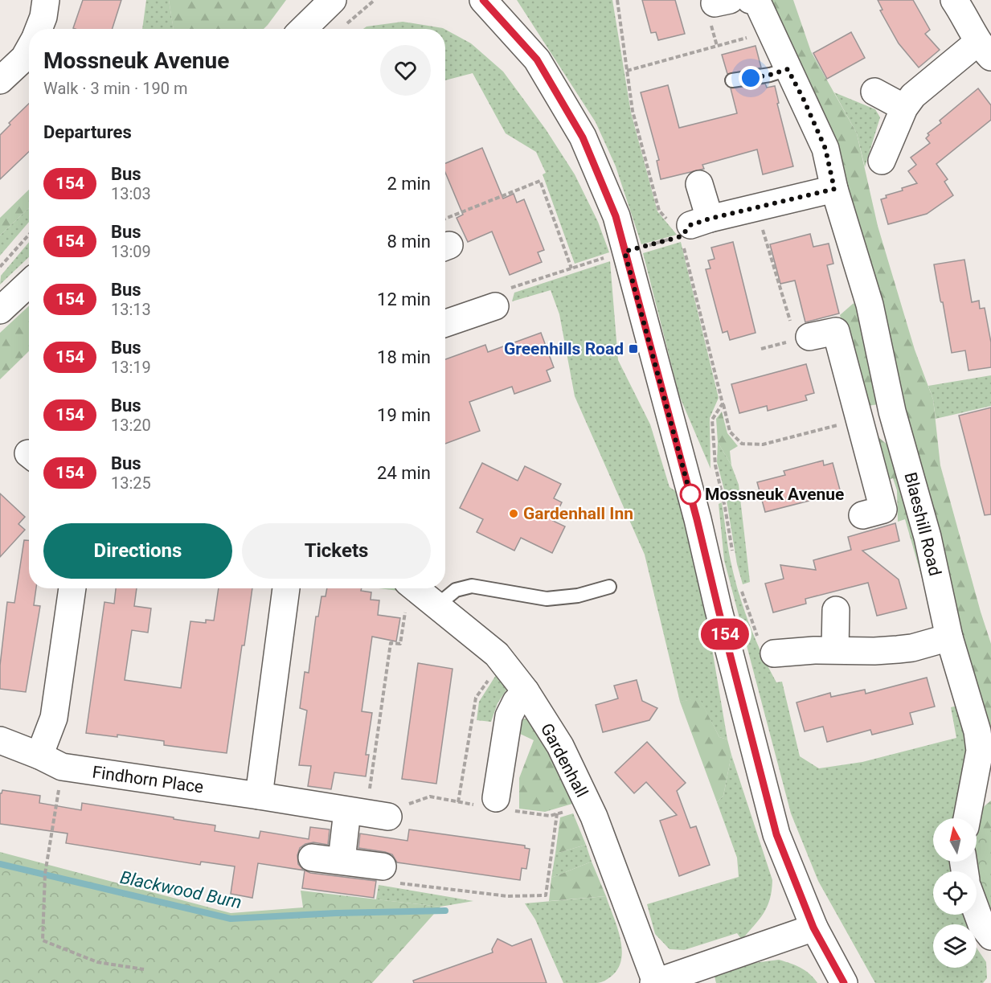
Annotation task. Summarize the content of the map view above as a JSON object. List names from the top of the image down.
{
  "streets": {
    "street": ["Blaeshill Road", "Gardenhall", "Findhorn Place"]
  },
  "water": ["Blackwood Burn"],
  "places": {
    "transit": ["Greenhills Road"],
    "other": ["Mossneuk Avenue", "Gardenhall Inn"]
  },
  "lines": ["bus line 154"],
  "north": "top",
  "page": {
    "on_map": "154",
    "heading": [
      ["Mossneuk Avenue", "Walk · 3 min · 190 m"],
      "Departures"
    ],
    "list": [
      {
        "mark": "154",
        "name": "Bus",
        "note": "13:03",
        "value": "2 min"
      },
      {
        "mark": "154",
        "name": "Bus",
        "note": "13:09",
        "value": "8 min"
      },
      {
        "mark": "154",
        "name": "Bus",
        "note": "13:13",
        "value": "12 min"
      },
      {
        "mark": "154",
        "name": "Bus",
        "note": "13:19",
        "value": "18 min"
      },
      {
        "mark": "154",
        "name": "Bus",
        "note": "13:20",
        "value": "19 min"
      },
      {
        "mark": "154",
        "name": "Bus",
        "note": "13:25",
        "value": "24 min"
      }
    ],
    "buttons": ["Directions", "Tickets"]
  }
}
